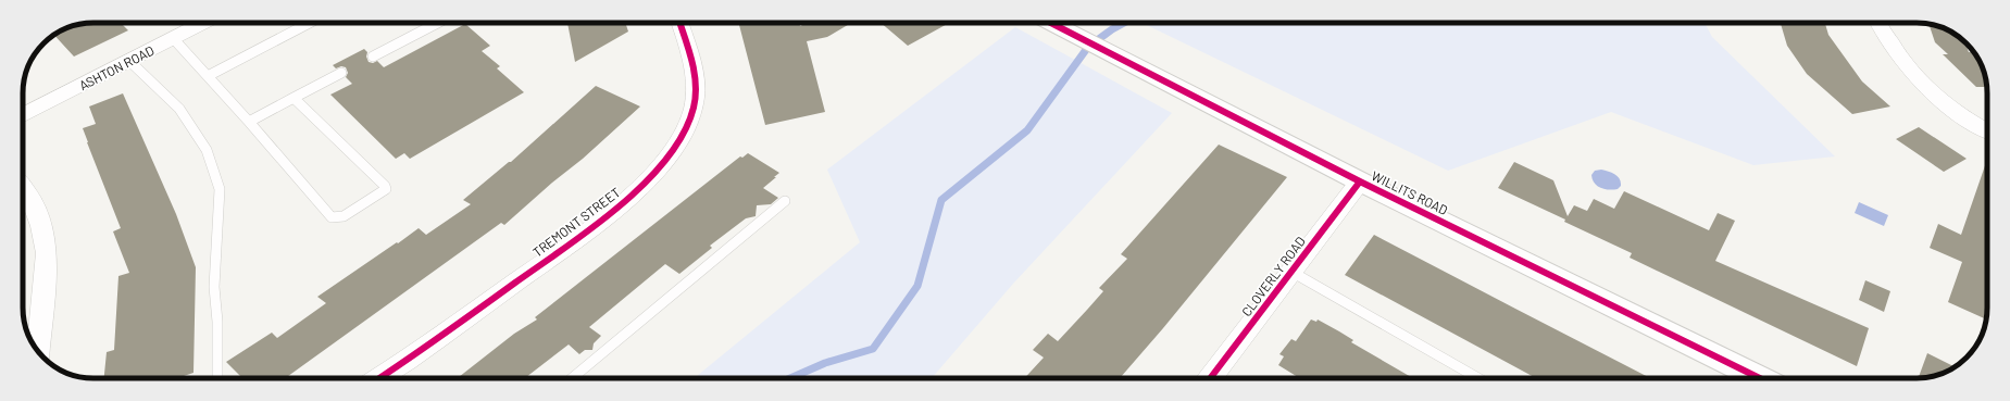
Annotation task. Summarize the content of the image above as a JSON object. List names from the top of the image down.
{
  "streets": {
    "street": [
      "ASHTON ROAD",
      "WILLITS ROAD",
      "TREMONT STREET",
      "CLOVERLY ROAD"
    ]
  },
  "crossings": [
    ["WILLITS ROAD", "CLOVERLY ROAD"]
  ]
}
